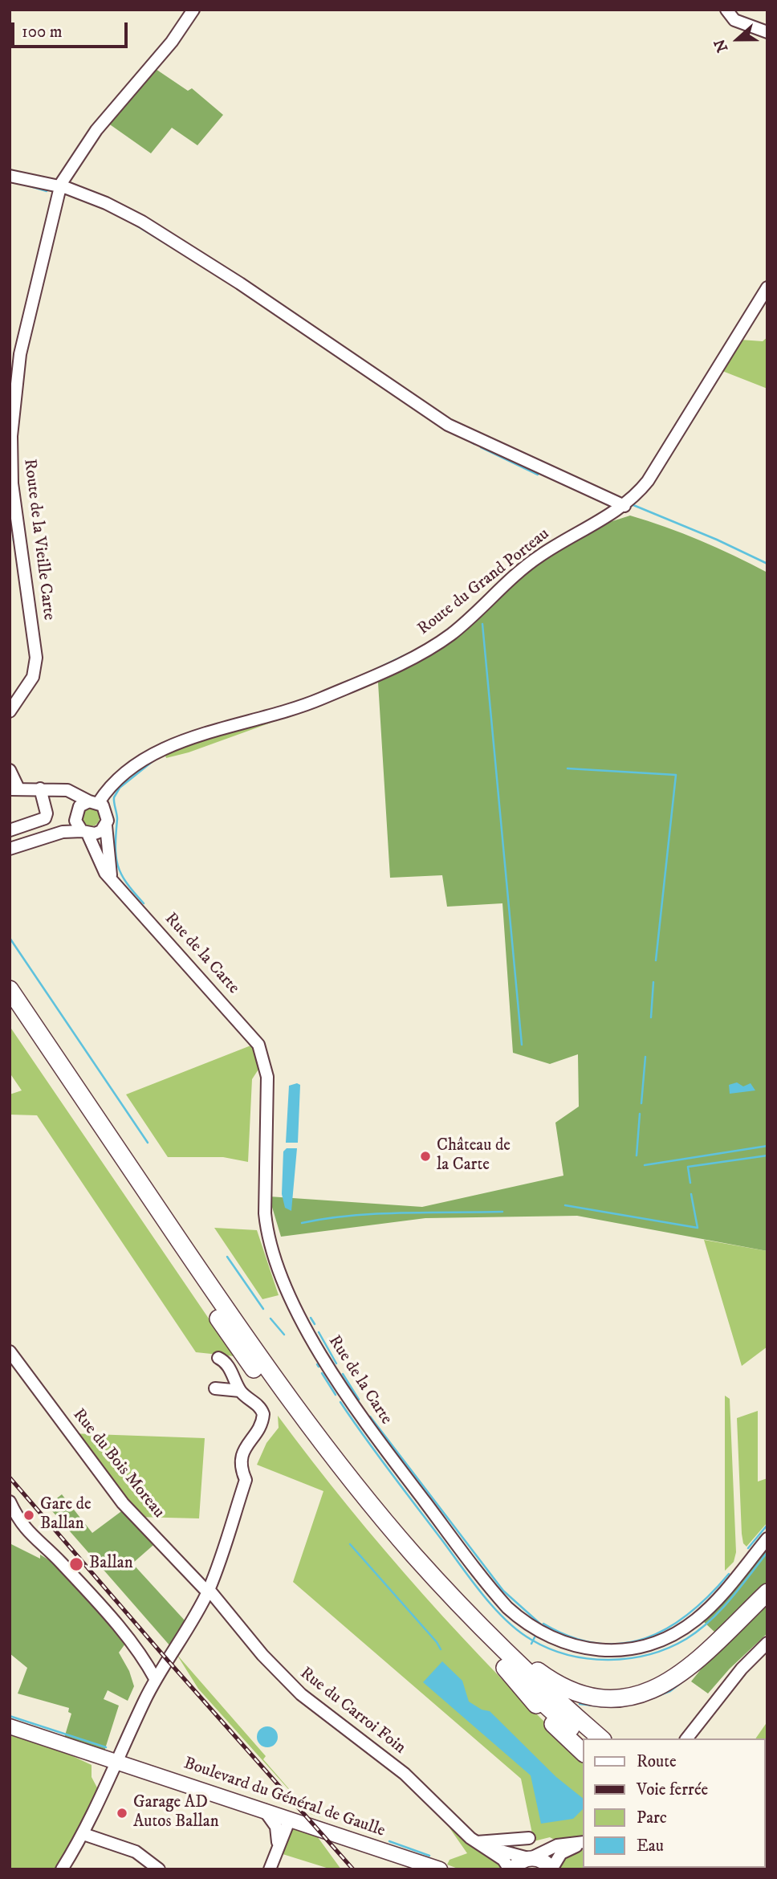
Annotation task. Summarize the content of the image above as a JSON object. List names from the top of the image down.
{
  "streets": {
    "main road": ["Boulevard du Général de Gaulle"],
    "street": [
      "Route de la Vieille Carte",
      "Route du Grand Porteau",
      "Rue de la Carte",
      "Rue du Bois Moreau",
      "Rue du Carroi Foin"
    ]
  },
  "crossings": [
    ["Route du Grand Porteau", "Rue de la Carte"],
    ["Rue du Bois Moreau", "Rue du Carroi Foin"]
  ],
  "places": [
    "Château de la Carte",
    "Gare de Ballan",
    "Ballan",
    "Garage AD Autos Ballan"
  ],
  "legend": [
    "Route",
    "Voie ferrée",
    "Parc",
    "Eau"
  ],
  "scale_bar": "100 m",
  "north": "left"
}
